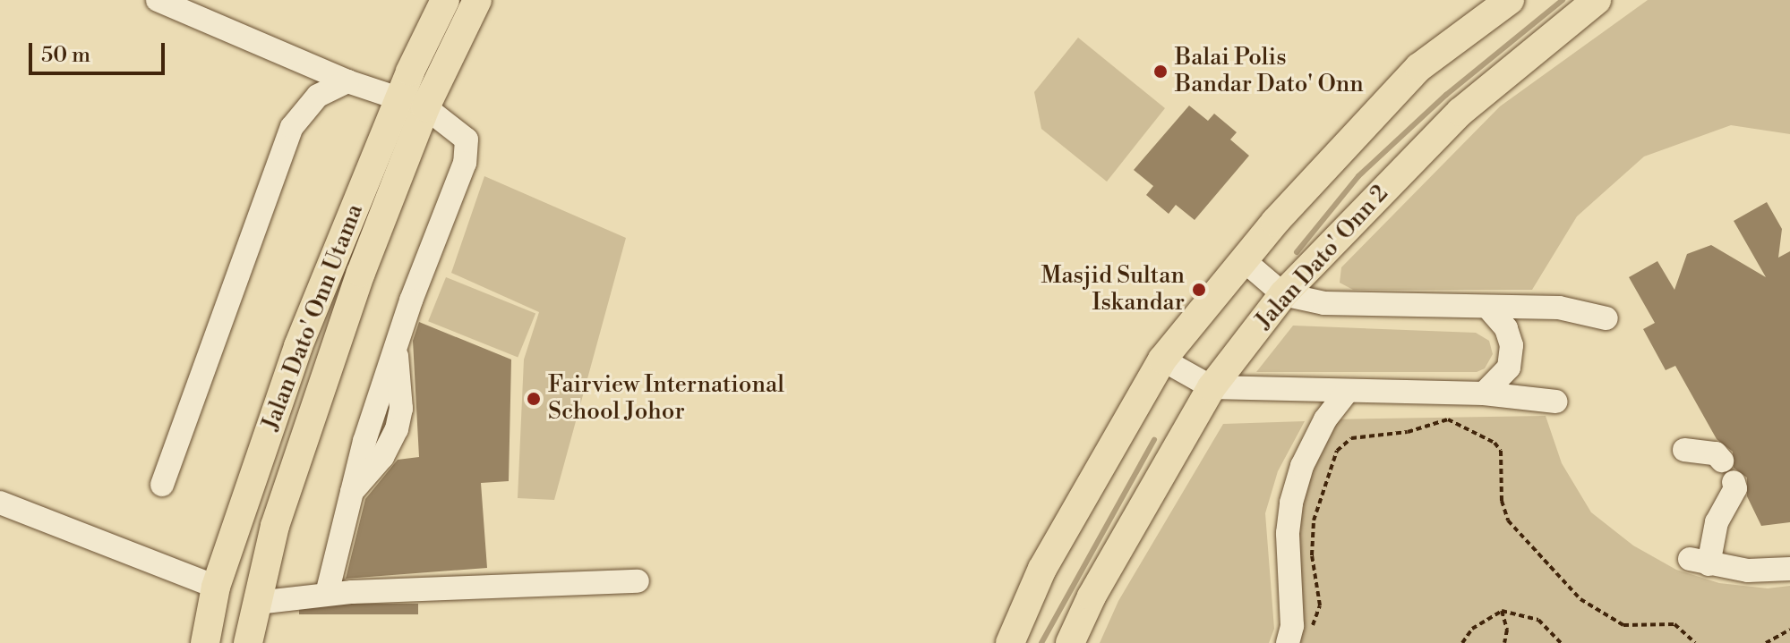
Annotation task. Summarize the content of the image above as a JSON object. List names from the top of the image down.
{
  "streets": {
    "main road": ["Jalan Dato' Onn 2", "Jalan Dato' Onn Utama"]
  },
  "places": ["Balai Polis Bandar Dato' Onn", "Masjid Sultan Iskandar", "Fairview International School Johor"],
  "scale_bar": "50 m"
}
